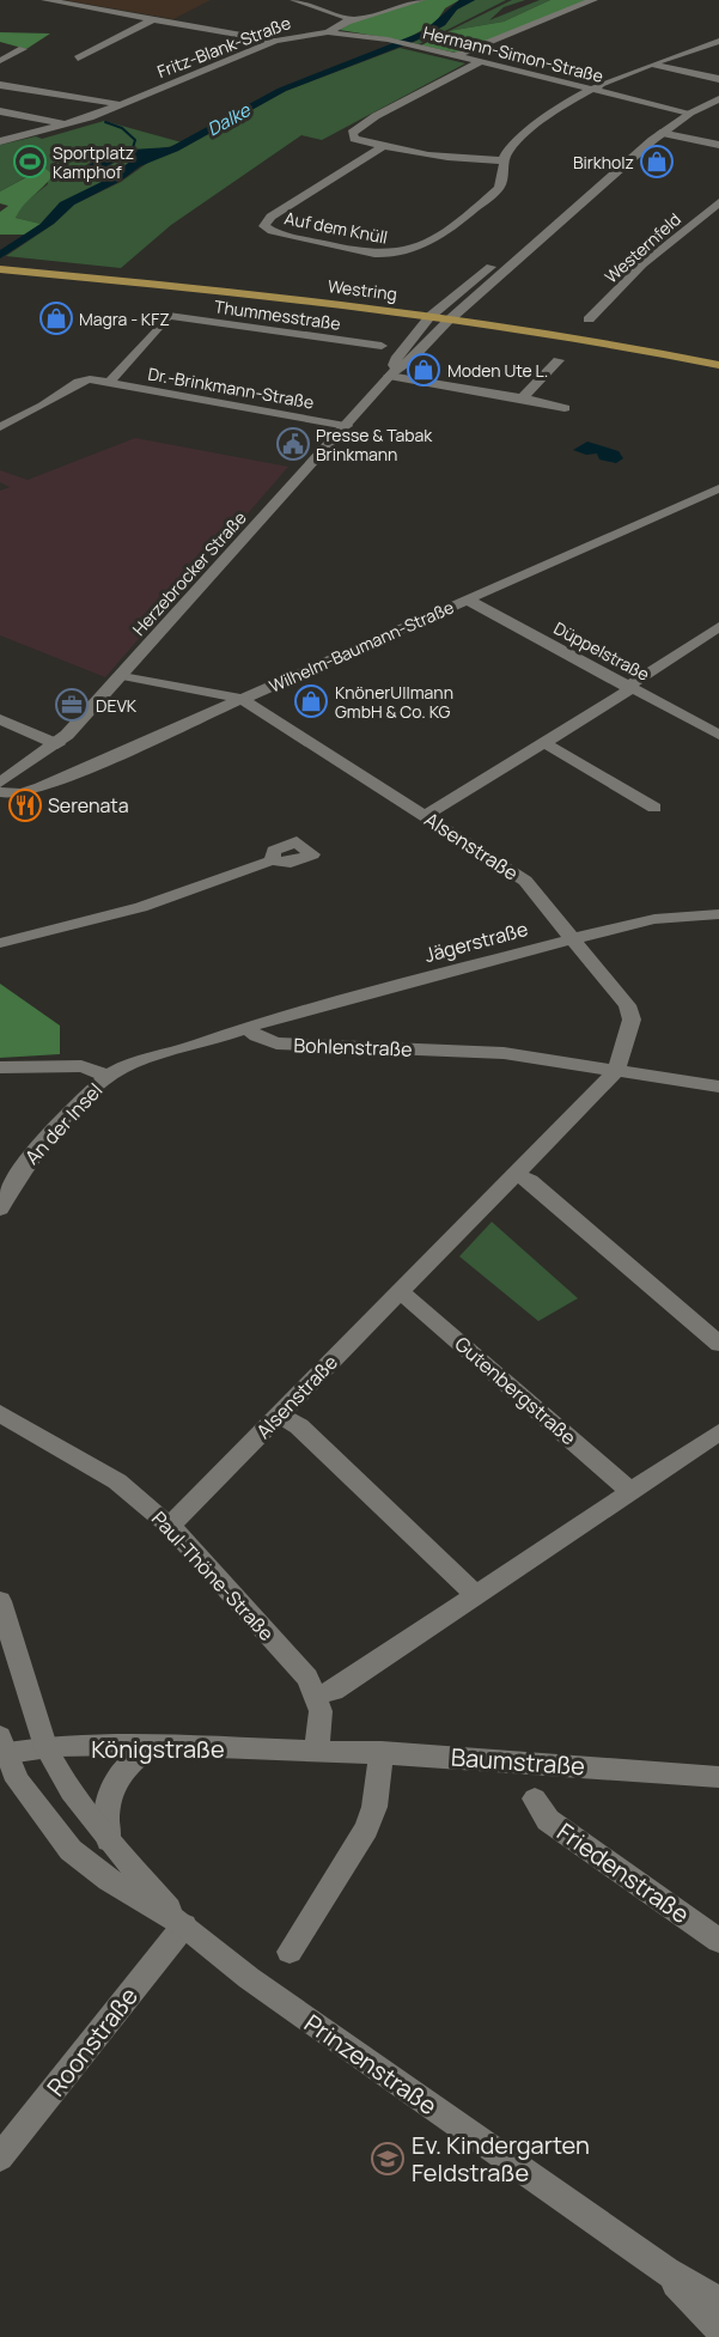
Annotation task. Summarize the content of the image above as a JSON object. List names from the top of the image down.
{
  "streets": {
    "main road": ["Westring"],
    "street": [
      "Fritz-Blank-Straße",
      "Hermann-Simon-Straße",
      "Auf dem Knüll",
      "Westernfeld",
      "Thummesstraße",
      "Dr.-Brinkmann-Straße",
      "Herzebrocker Straße",
      "Wilhelm-Baumann-Straße",
      "Düppelstraße",
      "Alsenstraße",
      "Jägerstraße",
      "Bohlenstraße",
      "An der Insel",
      "Gutenbergstraße",
      "Paul-Thöne-Straße",
      "Königstraße",
      "Baumstraße",
      "Friedenstraße",
      "Roonstraße",
      "Prinzenstraße"
    ]
  },
  "crossings": [
    ["Fritz-Blank-Straße", "Hermann-Simon-Straße"],
    ["Hermann-Simon-Straße", "Auf dem Knüll"],
    ["Hermann-Simon-Straße", "Herzebrocker Straße"],
    ["Westring", "Herzebrocker Straße"],
    ["Thummesstraße", "Dr.-Brinkmann-Straße"],
    ["Dr.-Brinkmann-Straße", "Herzebrocker Straße"],
    ["Herzebrocker Straße", "Alsenstraße"],
    ["Wilhelm-Baumann-Straße", "Düppelstraße"],
    ["Wilhelm-Baumann-Straße", "Alsenstraße"],
    ["Alsenstraße", "Jägerstraße"],
    ["Alsenstraße", "Bohlenstraße"],
    ["Alsenstraße", "Gutenbergstraße"],
    ["Alsenstraße", "Paul-Thöne-Straße"],
    ["Jägerstraße", "Bohlenstraße"],
    ["Paul-Thöne-Straße", "Königstraße"],
    ["Paul-Thöne-Straße", "Baumstraße"],
    ["Königstraße", "Baumstraße"],
    ["Königstraße", "Prinzenstraße"],
    ["Roonstraße", "Prinzenstraße"]
  ],
  "water": ["Dalke"],
  "places": {
    "sports": ["Sportplatz Kamphof"],
    "shop": [
      "Birkholz",
      "Magra - KFZ",
      "Moden Ute L.",
      "KnönerUllmann GmbH & Co. KG"
    ],
    "public building": ["Presse & Tabak Brinkmann"],
    "office": ["DEVK"],
    "restaurant": ["Serenata"],
    "school or university": ["Ev. Kindergarten Feldstraße"]
  }
}
